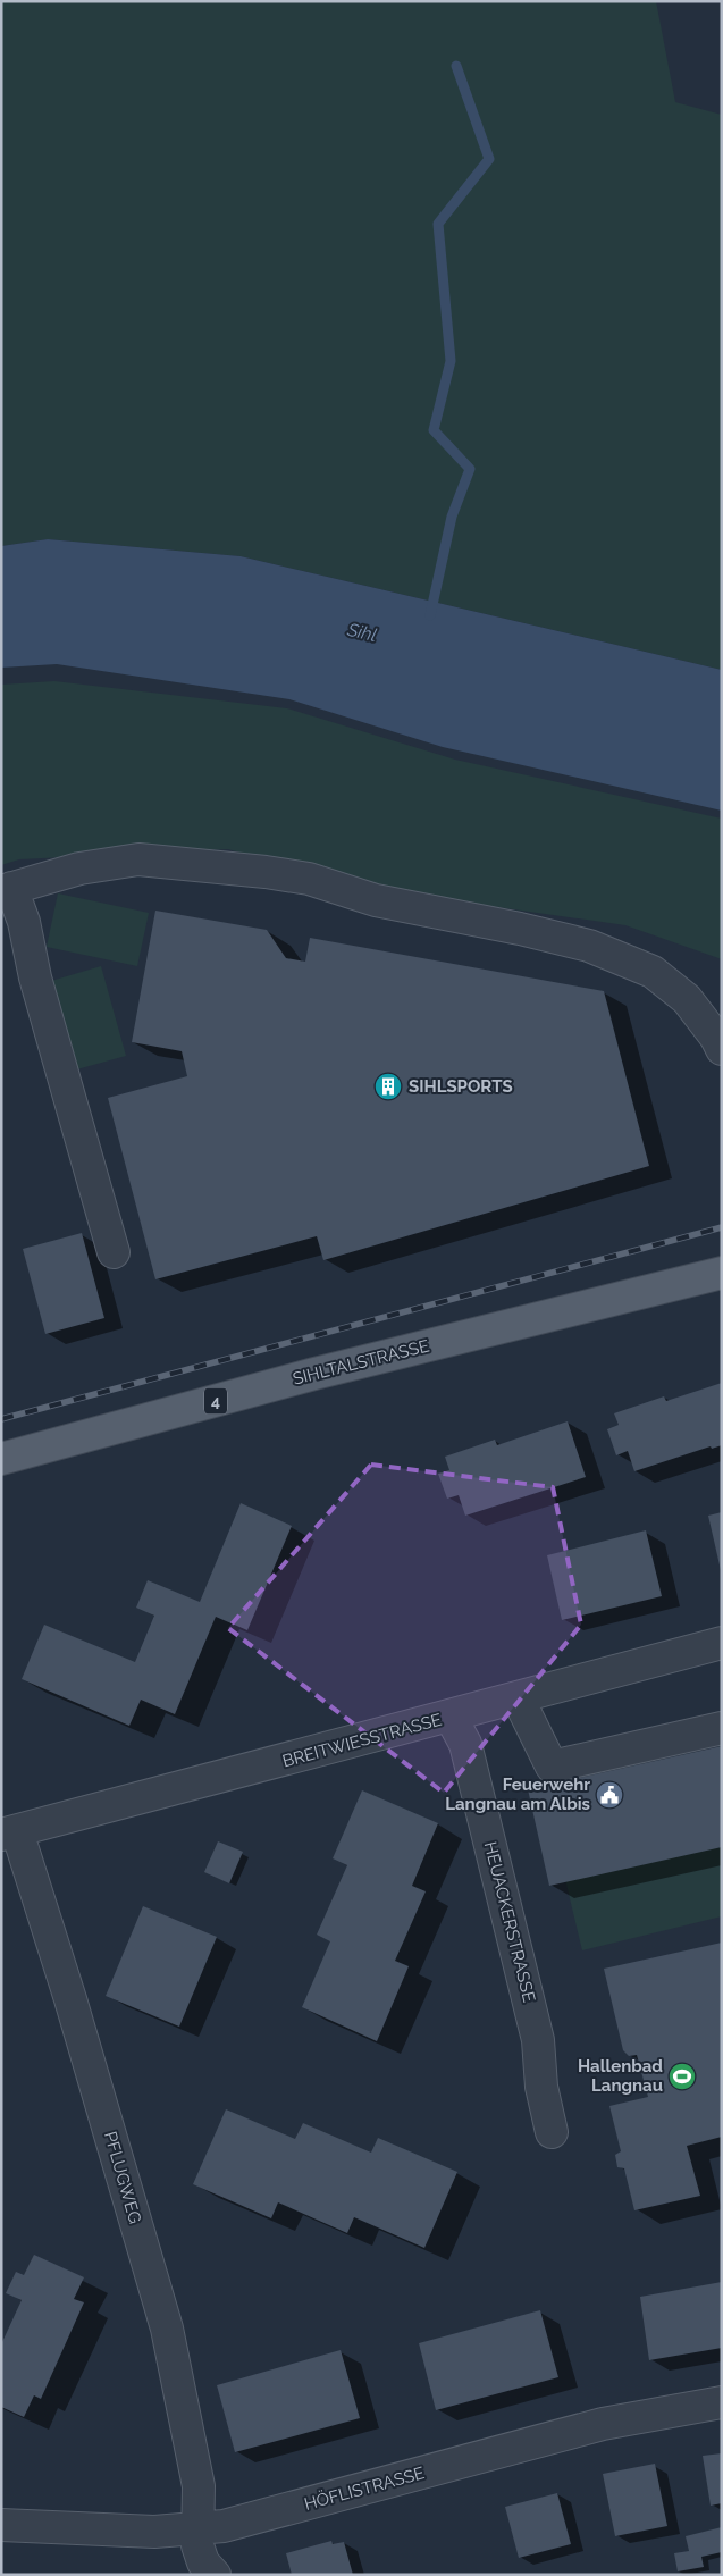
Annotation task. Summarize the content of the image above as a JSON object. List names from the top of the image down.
{
  "streets": {
    "main road": ["SIHLTALSTRASSE", "4"],
    "street": [
      "BREITWIESSTRASSE",
      "HEUACKERSTRASSE",
      "PFLUGWEG",
      "HÖFLISTRASSE"
    ]
  },
  "crossings": [
    ["BREITWIESSTRASSE", "HEUACKERSTRASSE"],
    ["BREITWIESSTRASSE", "PFLUGWEG"],
    ["PFLUGWEG", "HÖFLISTRASSE"]
  ],
  "water": ["Sihl"],
  "places": {
    "building": ["SIHLSPORTS"],
    "public building": ["Feuerwehr Langnau am Albis"],
    "sports": ["Hallenbad Langnau"]
  }
}
